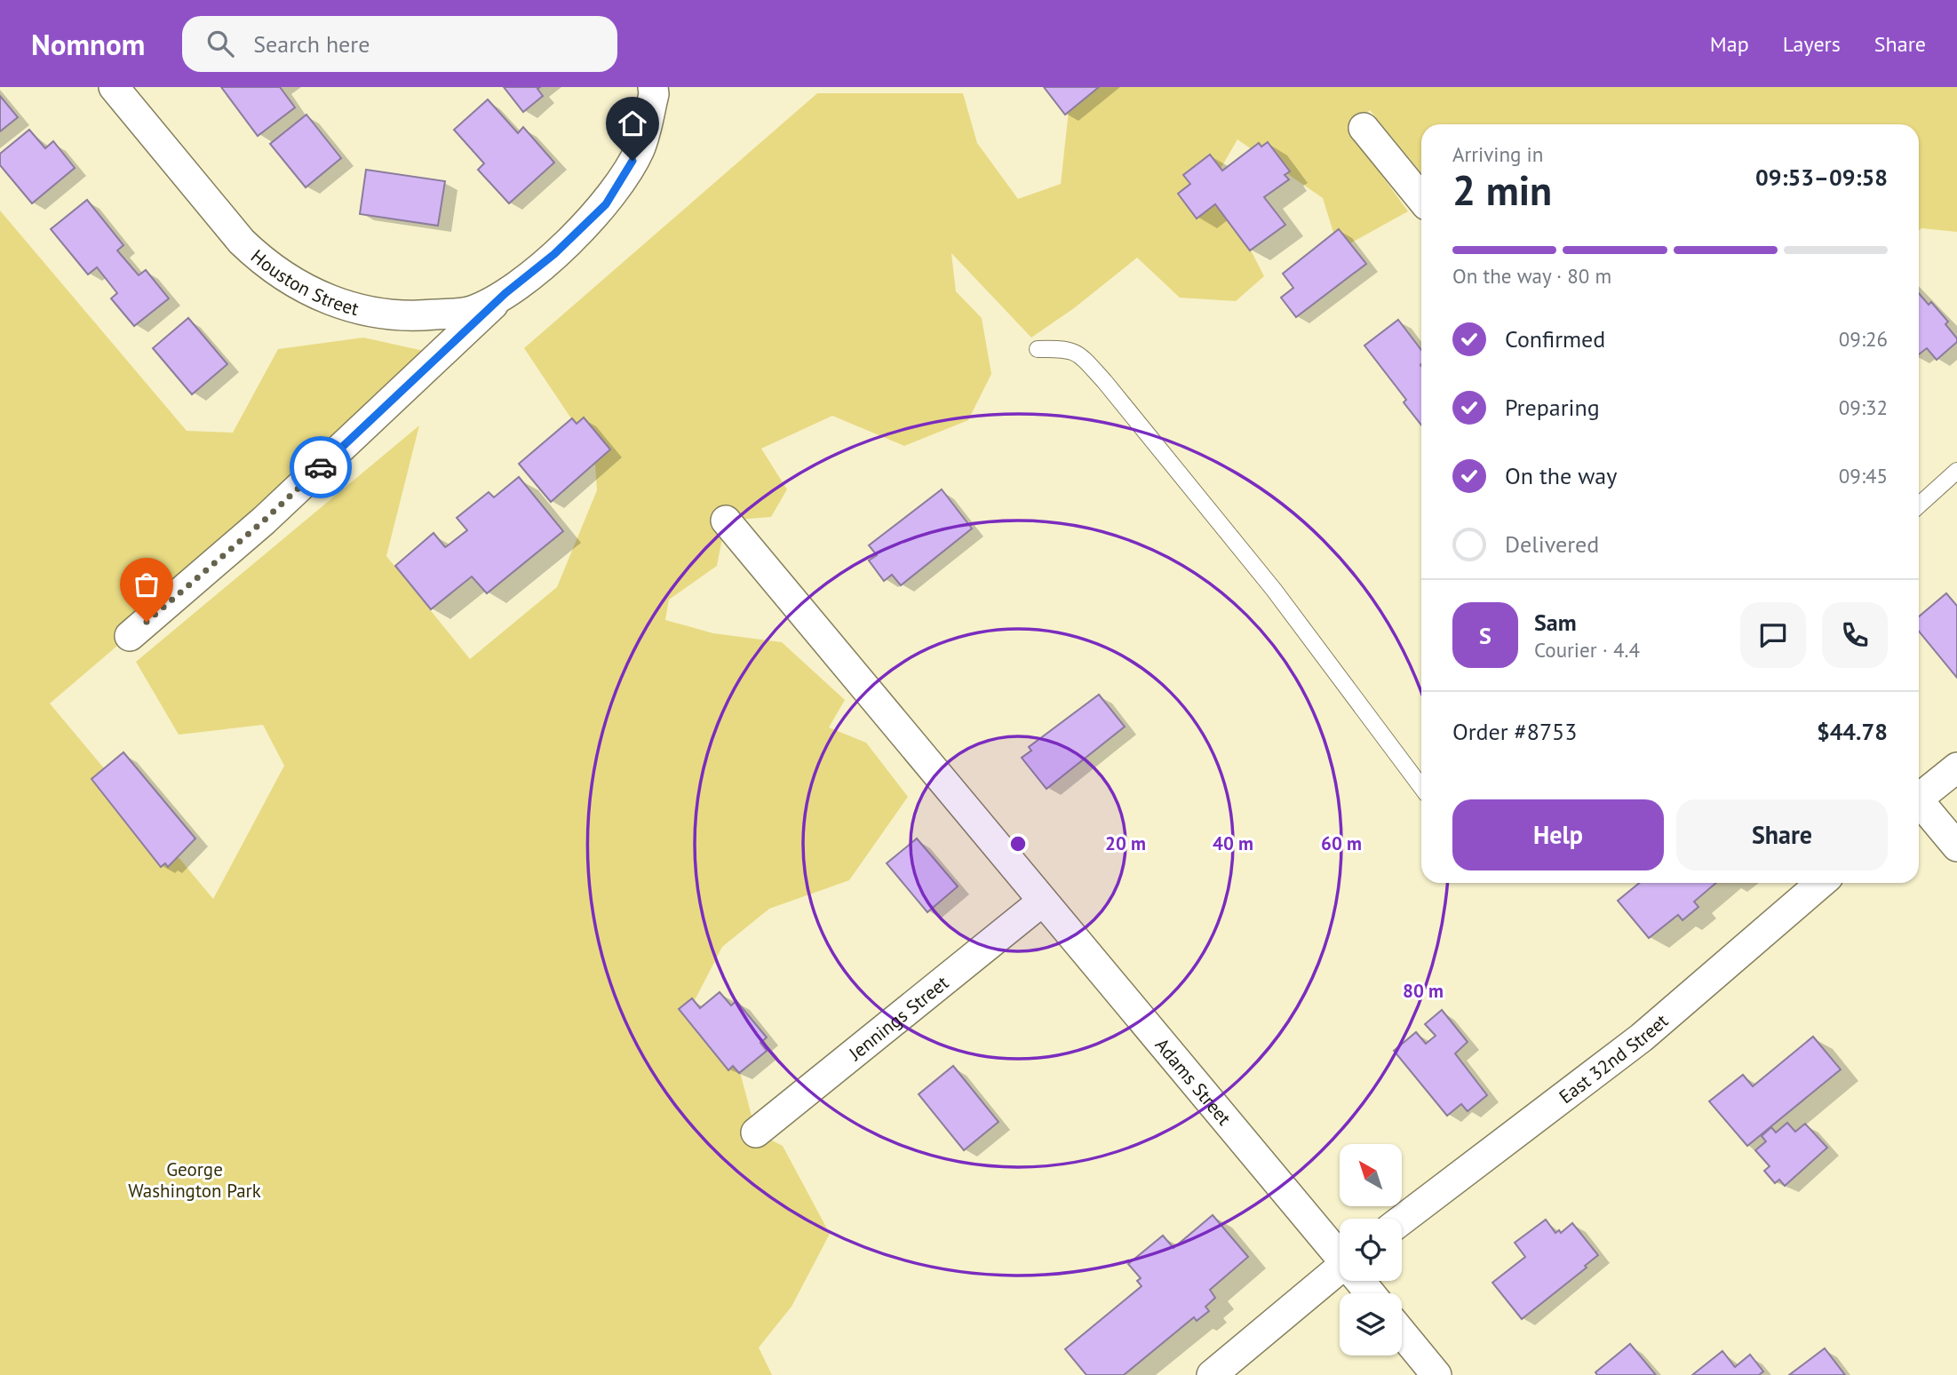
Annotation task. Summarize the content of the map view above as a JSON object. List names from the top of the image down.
{
  "streets": {
    "street": [
      "Houston Street",
      "Jennings Street",
      "East 32nd Street",
      "Adams Street"
    ]
  },
  "crossings": [
    ["Jennings Street", "Adams Street"]
  ],
  "parks": ["George Washington Park"],
  "north": "top left",
  "page": {
    "header": "Nomnom",
    "search": "Search here",
    "nav": ["Map", "Layers", "Share"],
    "heading": ["2 min", "Arriving in", "09:53–09:58"],
    "panel": [
      "Sam",
      "Courier · 4.4",
      "Order #8753",
      "$44.78"
    ],
    "bar": "On the way · 80 m",
    "list": [
      ["Confirmed", "09:26"],
      ["Preparing", "09:32"],
      ["On the way", "09:45"],
      "Delivered"
    ],
    "round": "S",
    "buttons": ["Help", "Share"]
  },
  "rings": [
    "20 m",
    "40 m",
    "60 m",
    "80 m"
  ]
}
